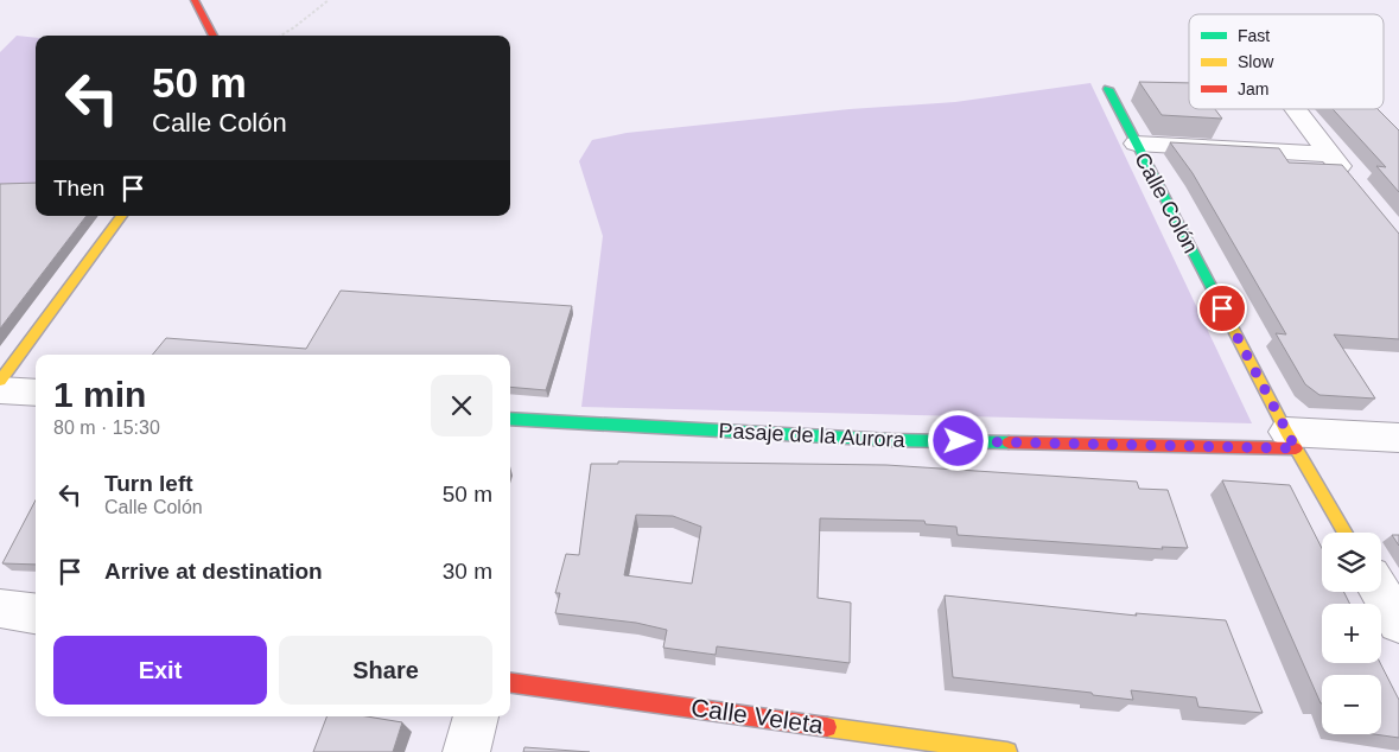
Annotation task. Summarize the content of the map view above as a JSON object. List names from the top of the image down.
{
  "streets": {
    "street": ["Calle Colón", "Pasaje de la Aurora", "Calle Veleta"]
  },
  "crossings": [
    ["Calle Colón", "Pasaje de la Aurora"]
  ],
  "legend": ["Fast", "Slow", "Jam"],
  "page": {
    "turn": ["50 m", "Calle Colón"],
    "then": "Then",
    "heading": ["1 min", "80 m · 15:30"],
    "list": [
      {
        "name": "Turn left",
        "note": "Calle Colón",
        "value": "50 m"
      },
      {
        "name": "Arrive at destination",
        "value": "30 m"
      }
    ],
    "map_buttons": ["+", "−"],
    "buttons": ["Exit", "Share"]
  }
}
